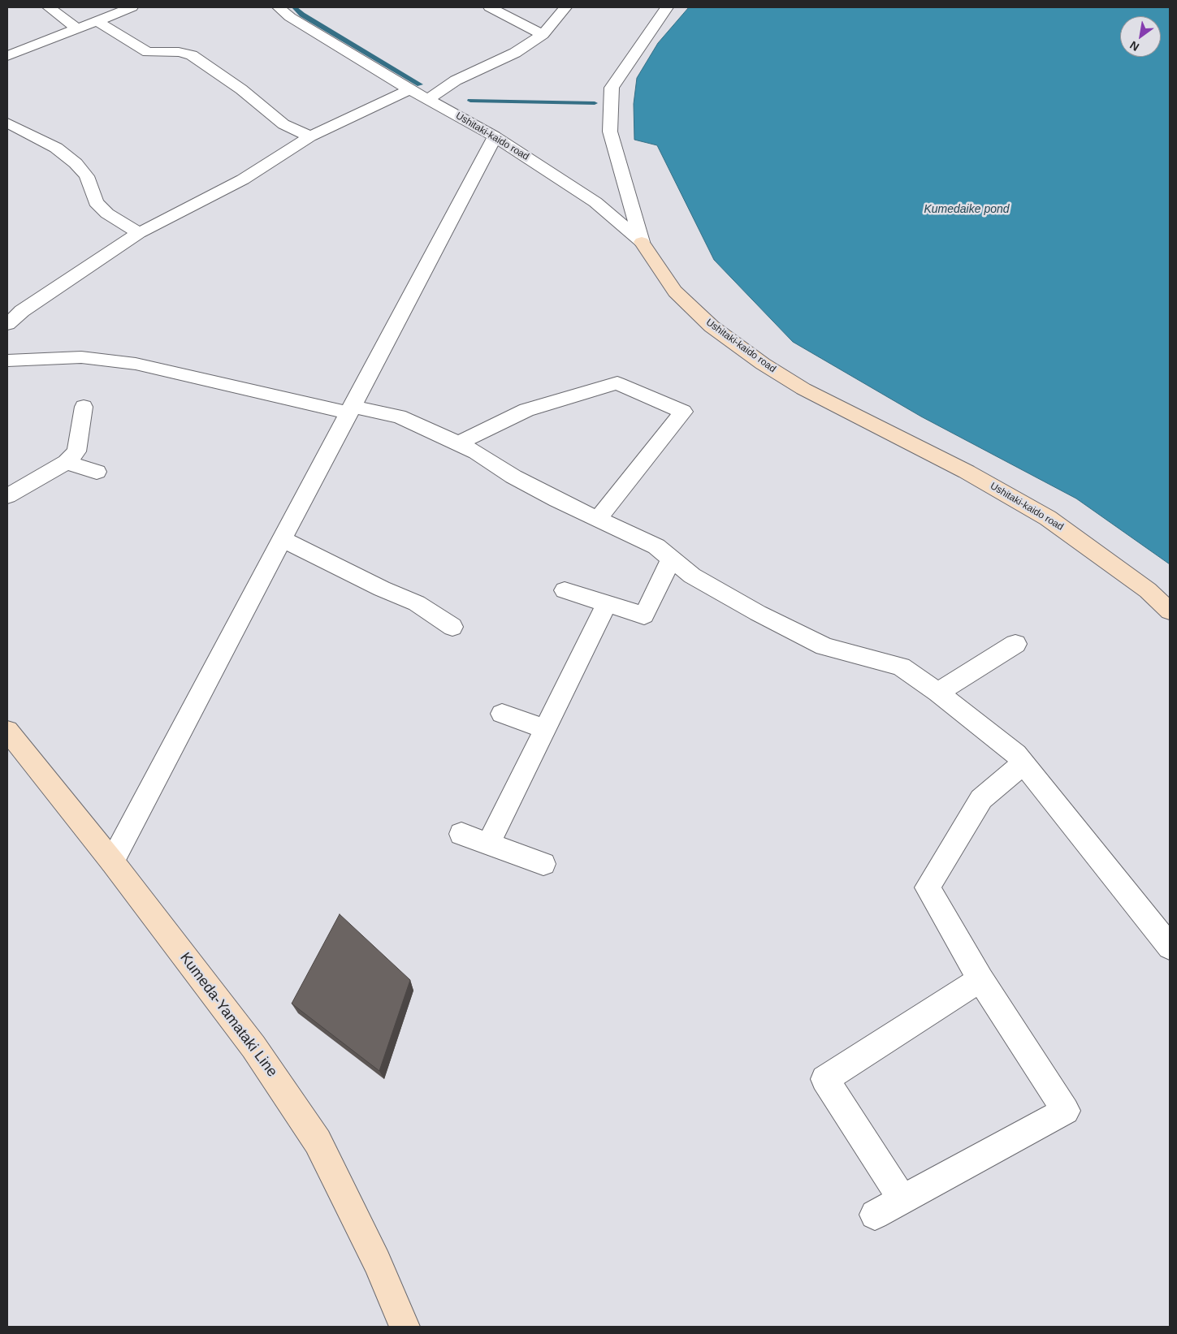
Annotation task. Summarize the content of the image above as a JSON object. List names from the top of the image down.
{
  "streets": {
    "street": ["Ushitaki-kaido road", "Kumeda-Yamataki Line"]
  },
  "water": ["Kumedaike pond"],
  "north": "bottom left"
}
